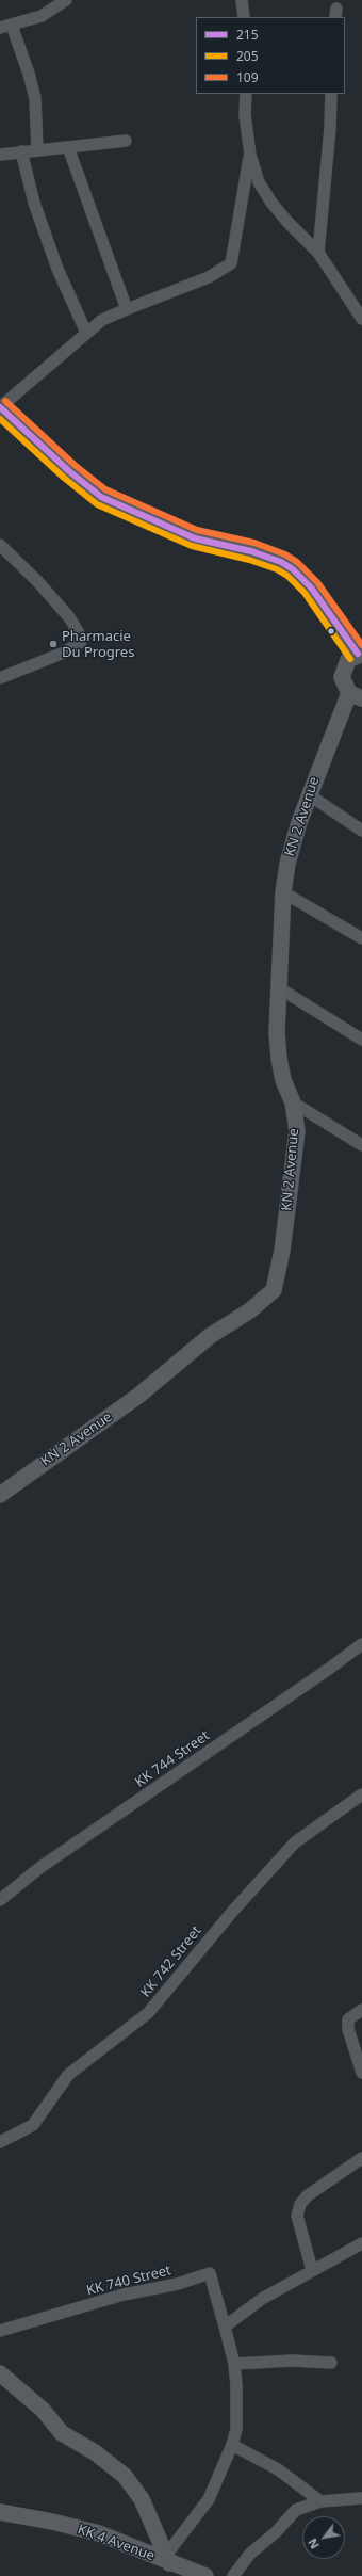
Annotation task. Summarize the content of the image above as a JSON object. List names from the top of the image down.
{
  "streets": {
    "street": [
      "KN 2 Avenue",
      "KK 744 Street",
      "KK 742 Street",
      "KK 740 Street",
      "KK 4 Avenue"
    ]
  },
  "places": ["Pharmacie Du Progres"],
  "lines": ["transit line 109", "transit line 215", "transit line 205"],
  "legend": ["215", "205", "109"],
  "north": "bottom left"
}
